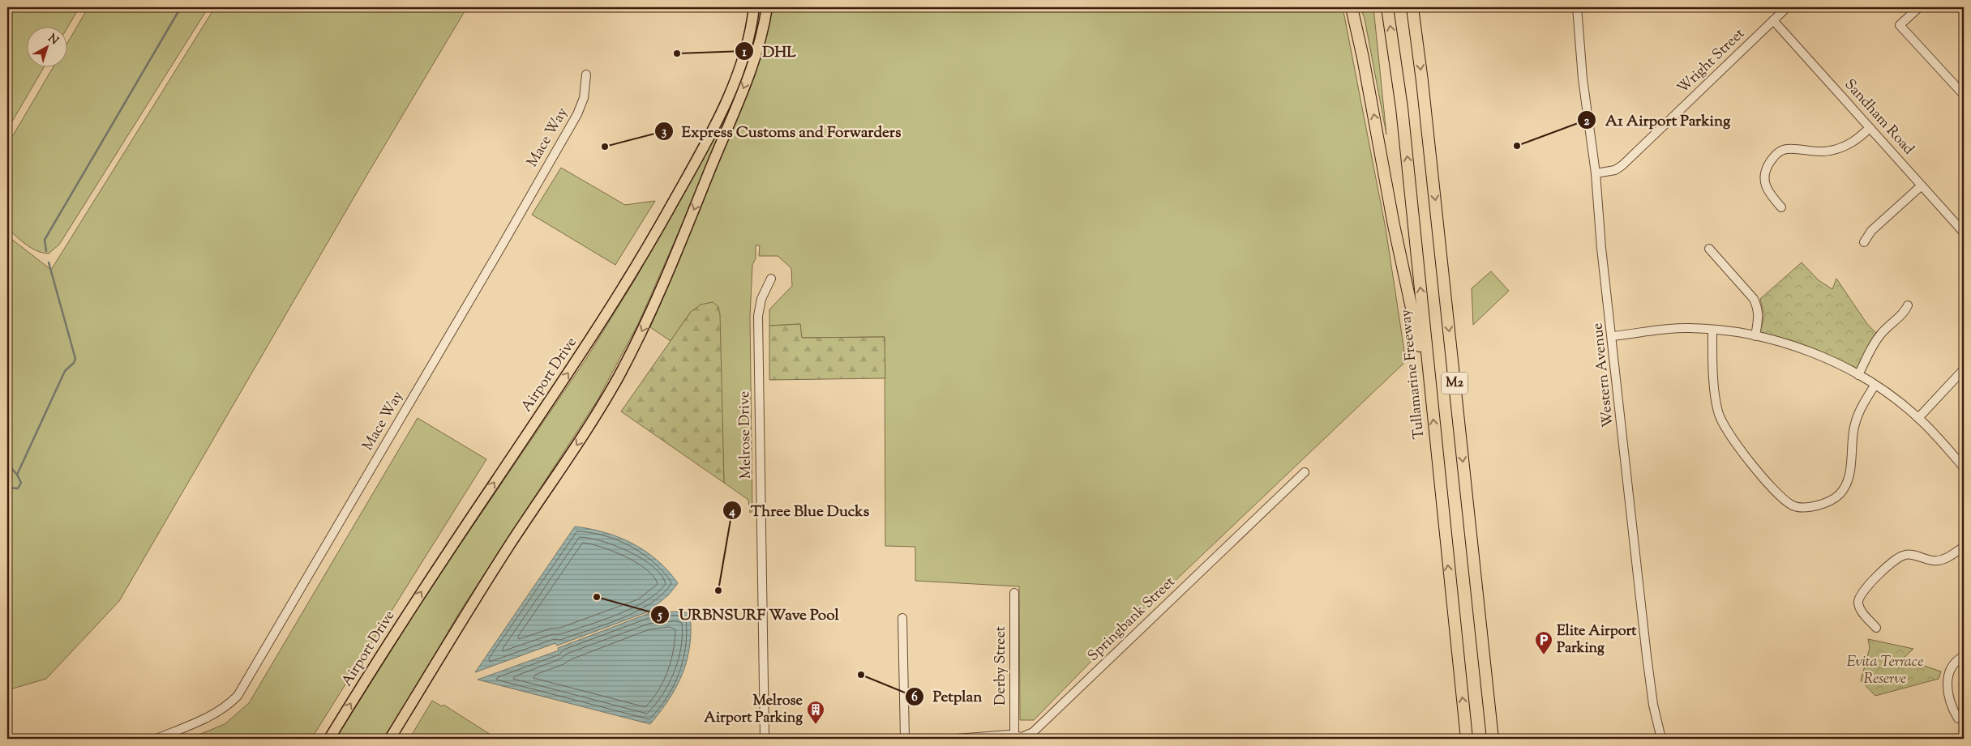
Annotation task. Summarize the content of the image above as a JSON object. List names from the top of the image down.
{
  "streets": {
    "highway": ["Tullamarine Freeway", "M2"],
    "main road": ["Airport Drive"],
    "street": [
      "Wright Street",
      "Sandham Road",
      "Mace Way",
      "Western Avenue",
      "Melrose Drive",
      "Springbank Street",
      "Derby Street"
    ]
  },
  "crossings": [
    ["Wright Street", "Sandham Road"],
    ["Wright Street", "Western Avenue"],
    ["Springbank Street", "Derby Street"]
  ],
  "parks": ["Evita Terrace Reserve"],
  "places": {
    "other": [
      "DHL",
      "A1 Airport Parking",
      "Express Customs and Forwarders",
      "Three Blue Ducks",
      "URBNSURF Wave Pool",
      "Petplan"
    ],
    "parking": ["Elite Airport Parking"],
    "building": ["Melrose Airport Parking"]
  },
  "north": "top right"
}
